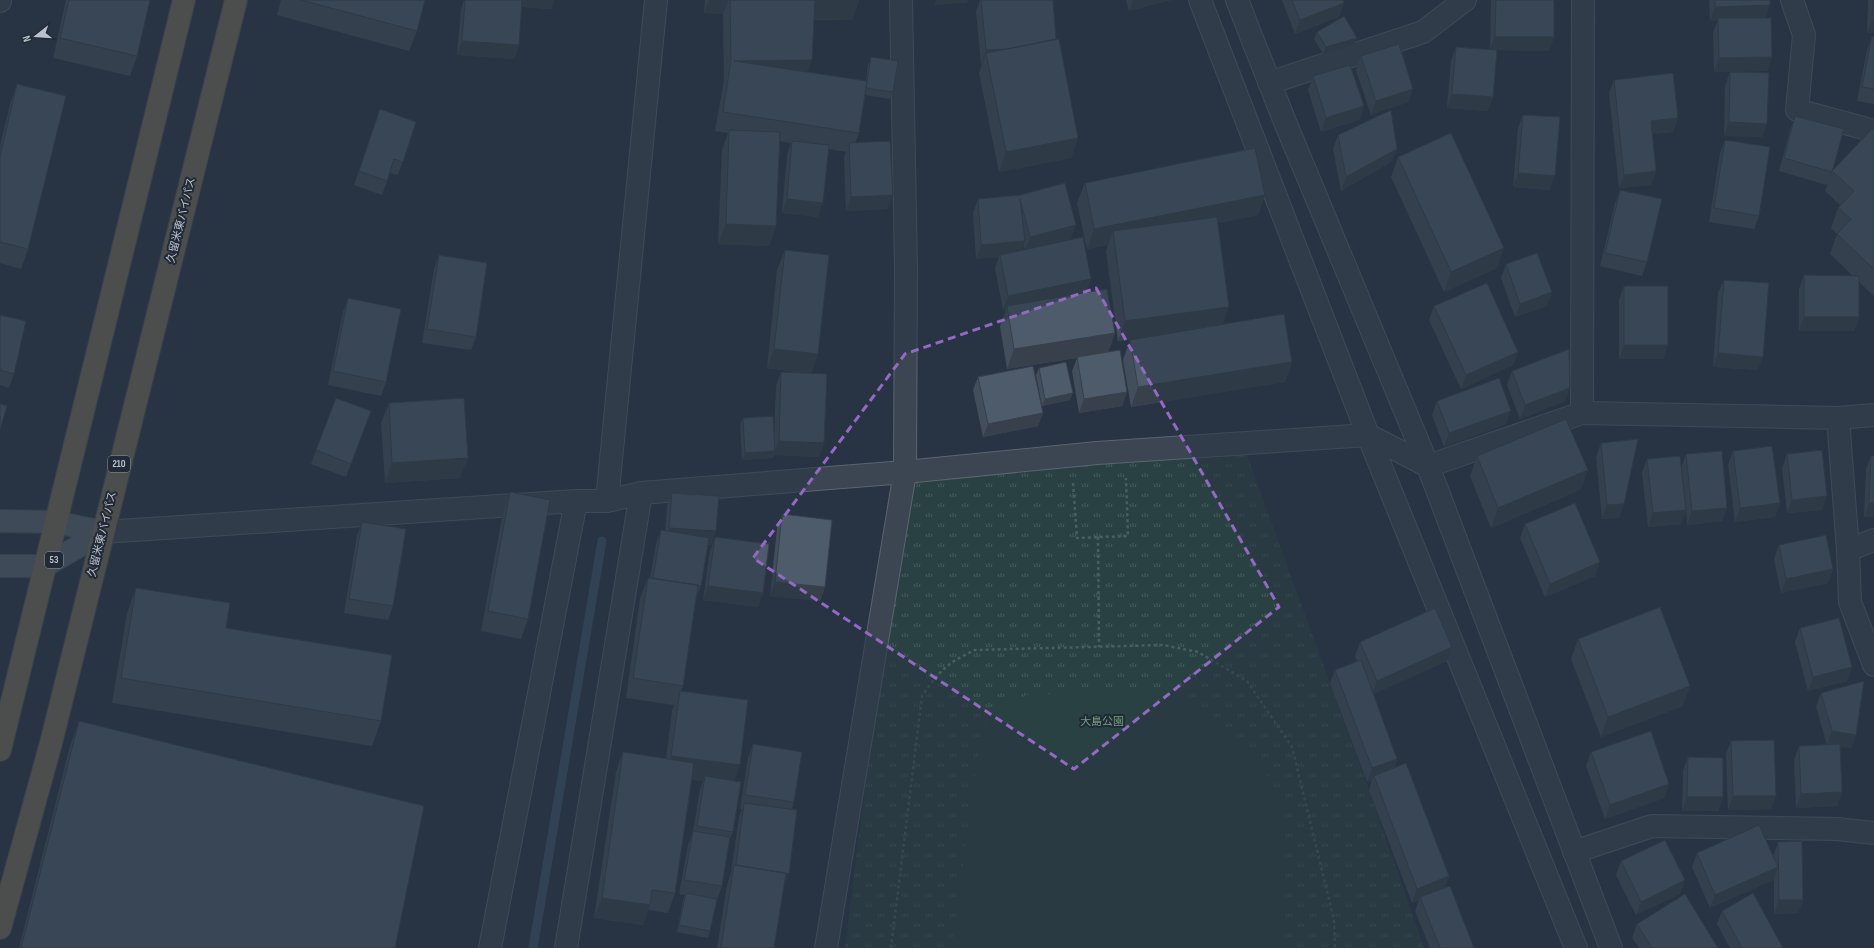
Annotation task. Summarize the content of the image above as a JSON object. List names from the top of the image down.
{
  "streets": {
    "highway": ["久留米東バイパス", "210"],
    "main road": ["53"]
  },
  "crossings": [
    ["久留米東バイパス", "53"]
  ],
  "parks": ["大島公園"],
  "north": "left"
}
